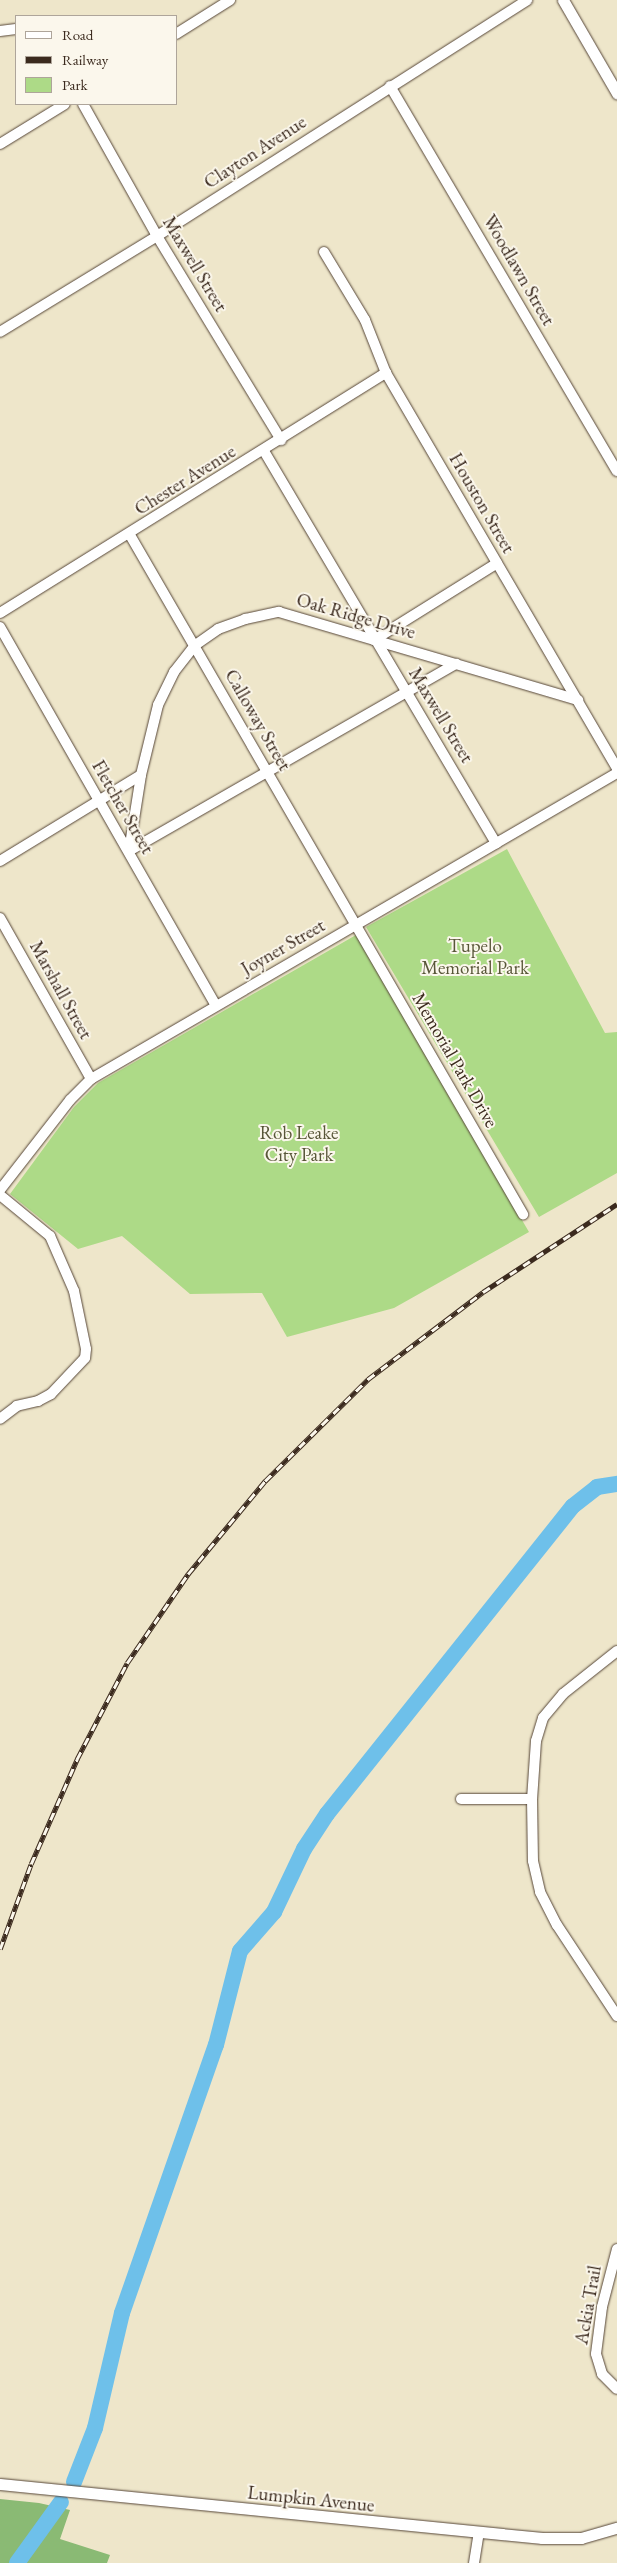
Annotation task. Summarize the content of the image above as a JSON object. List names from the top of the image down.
{
  "streets": {
    "street": [
      "Clayton Avenue",
      "Maxwell Street",
      "Woodlawn Street",
      "Chester Avenue",
      "Houston Street",
      "Oak Ridge Drive",
      "Calloway Street",
      "Fletcher Street",
      "Joyner Street",
      "Marshall Street",
      "Memorial Park Drive",
      "Ackia Trail",
      "Lumpkin Avenue"
    ]
  },
  "crossings": [
    ["Clayton Avenue", "Maxwell Street"],
    ["Clayton Avenue", "Woodlawn Street"],
    ["Maxwell Street", "Chester Avenue"],
    ["Maxwell Street", "Oak Ridge Drive"],
    ["Maxwell Street", "Joyner Street"],
    ["Chester Avenue", "Houston Street"],
    ["Chester Avenue", "Calloway Street"],
    ["Houston Street", "Oak Ridge Drive"],
    ["Oak Ridge Drive", "Calloway Street"],
    ["Oak Ridge Drive", "Fletcher Street"],
    ["Calloway Street", "Joyner Street"],
    ["Calloway Street", "Memorial Park Drive"],
    ["Fletcher Street", "Joyner Street"],
    ["Joyner Street", "Marshall Street"],
    ["Joyner Street", "Memorial Park Drive"]
  ],
  "parks": ["Tupelo Memorial Park", "Rob Leake City Park"],
  "legend": ["Road", "Railway", "Park"]
}
